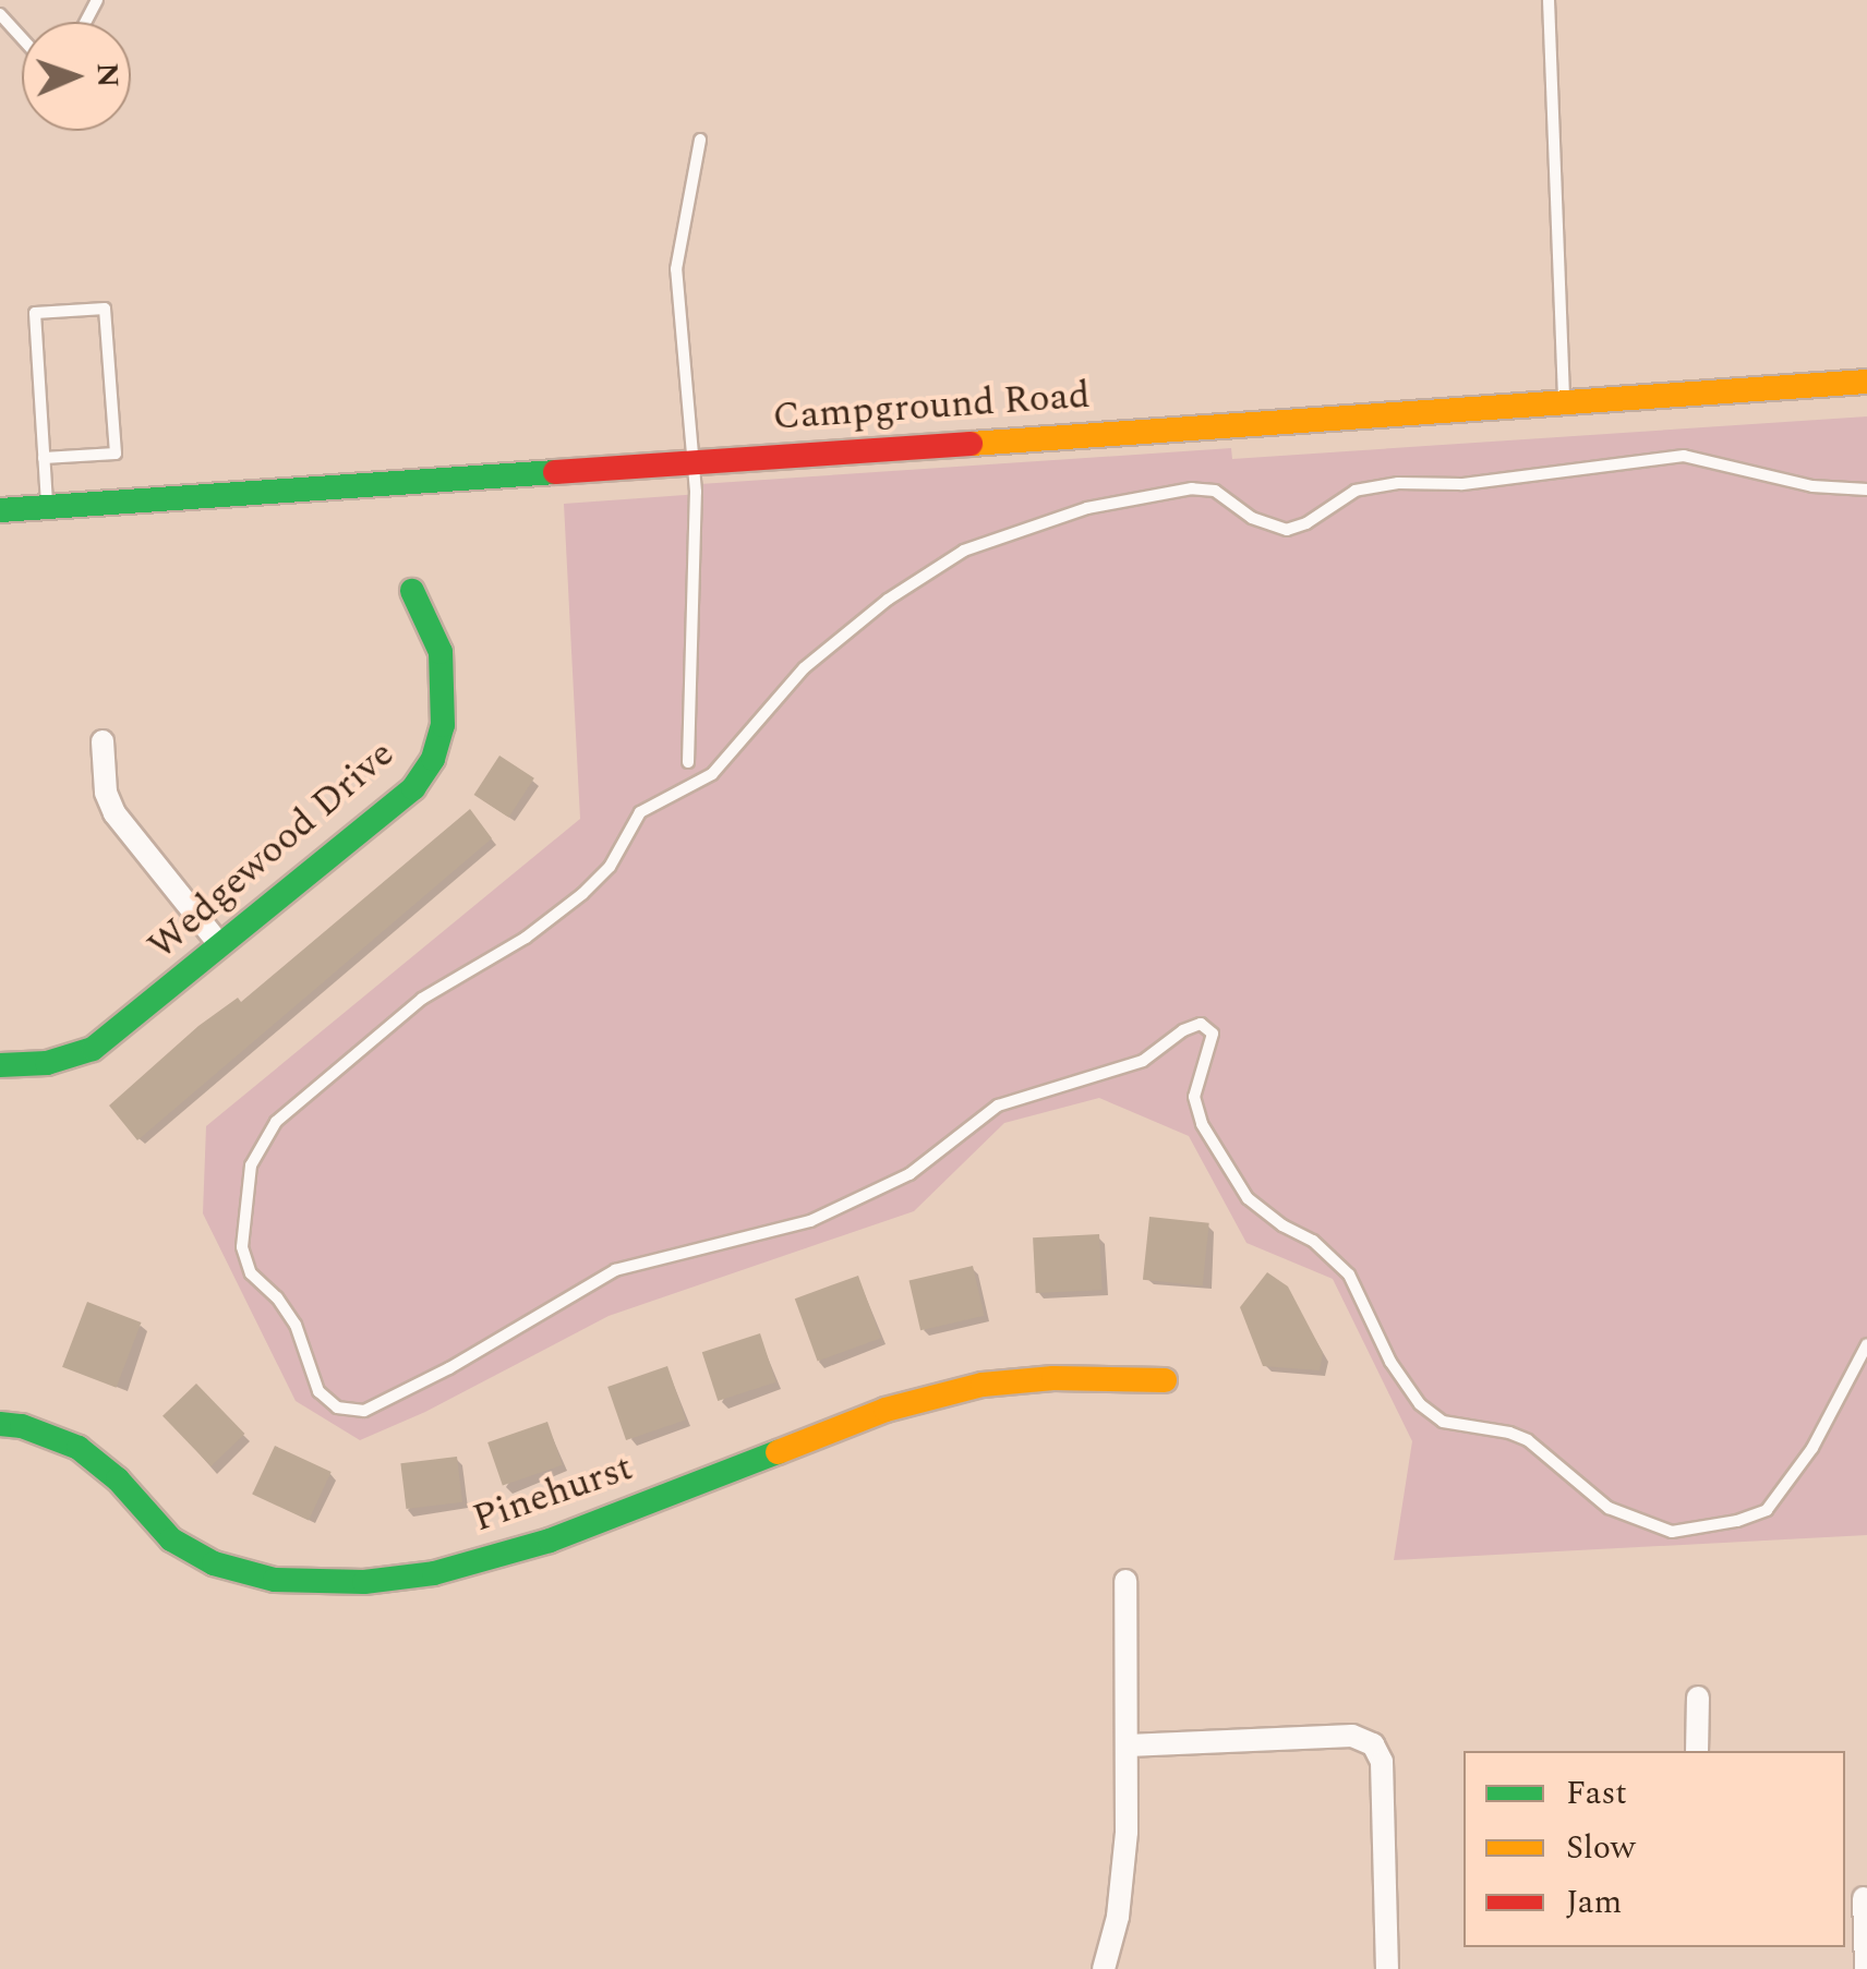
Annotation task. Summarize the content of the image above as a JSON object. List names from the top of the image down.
{
  "streets": {
    "street": ["Campground Road", "Wedgewood Drive", "Pinehurst"]
  },
  "legend": ["Fast", "Slow", "Jam"],
  "north": "right"
}
